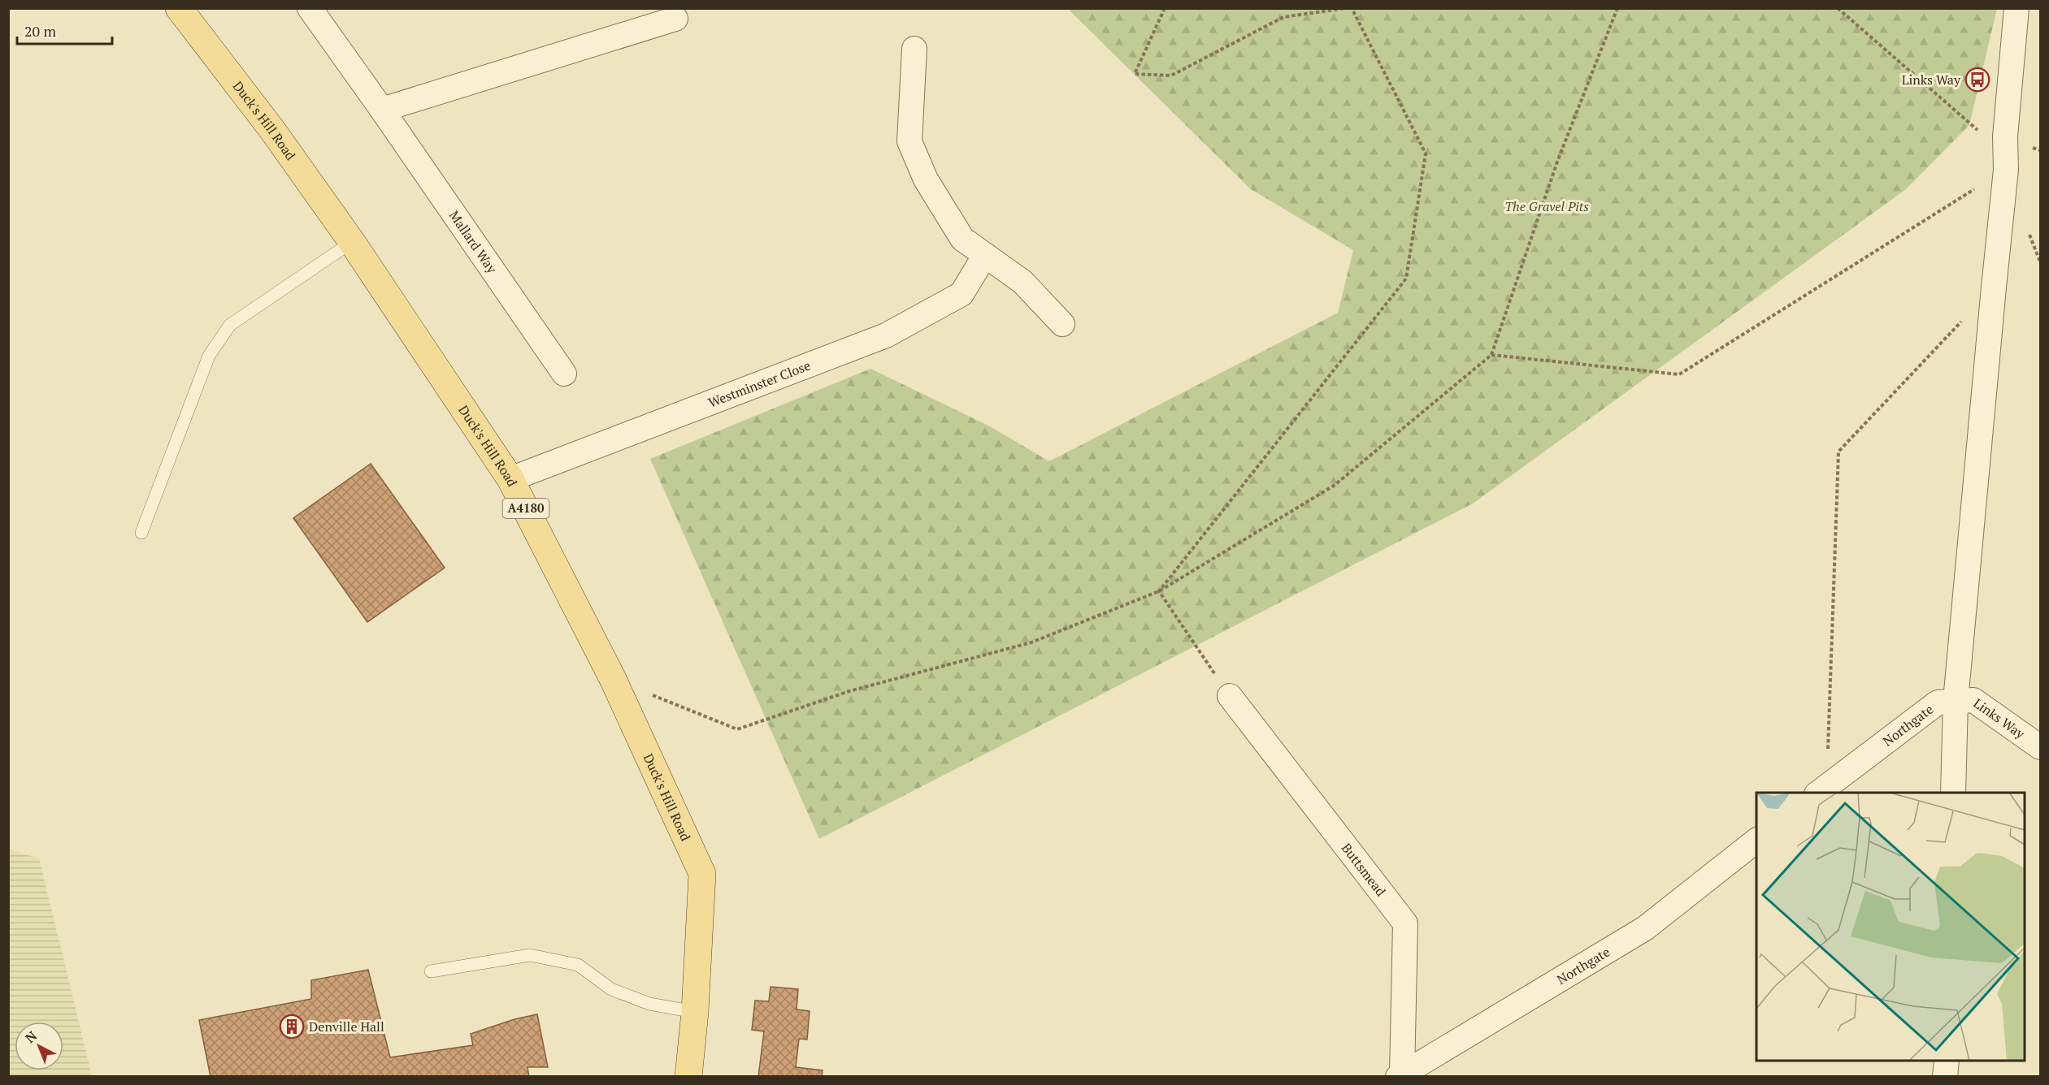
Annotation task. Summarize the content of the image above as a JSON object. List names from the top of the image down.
{
  "streets": {
    "main road": ["Duck's Hill Road", "A4180"],
    "street": [
      "Mallard Way",
      "Westminster Close",
      "Links Way",
      "Northgate",
      "Buttsmead"
    ]
  },
  "crossings": [
    ["Duck's Hill Road", "Westminster Close"],
    ["Links Way", "Northgate"],
    ["Northgate", "Buttsmead"]
  ],
  "parks": ["The Gravel Pits"],
  "places": {
    "bus stop": ["Links Way"],
    "building": ["Denville Hall"]
  },
  "scale_bar": "20 m",
  "north": "top left"
}
